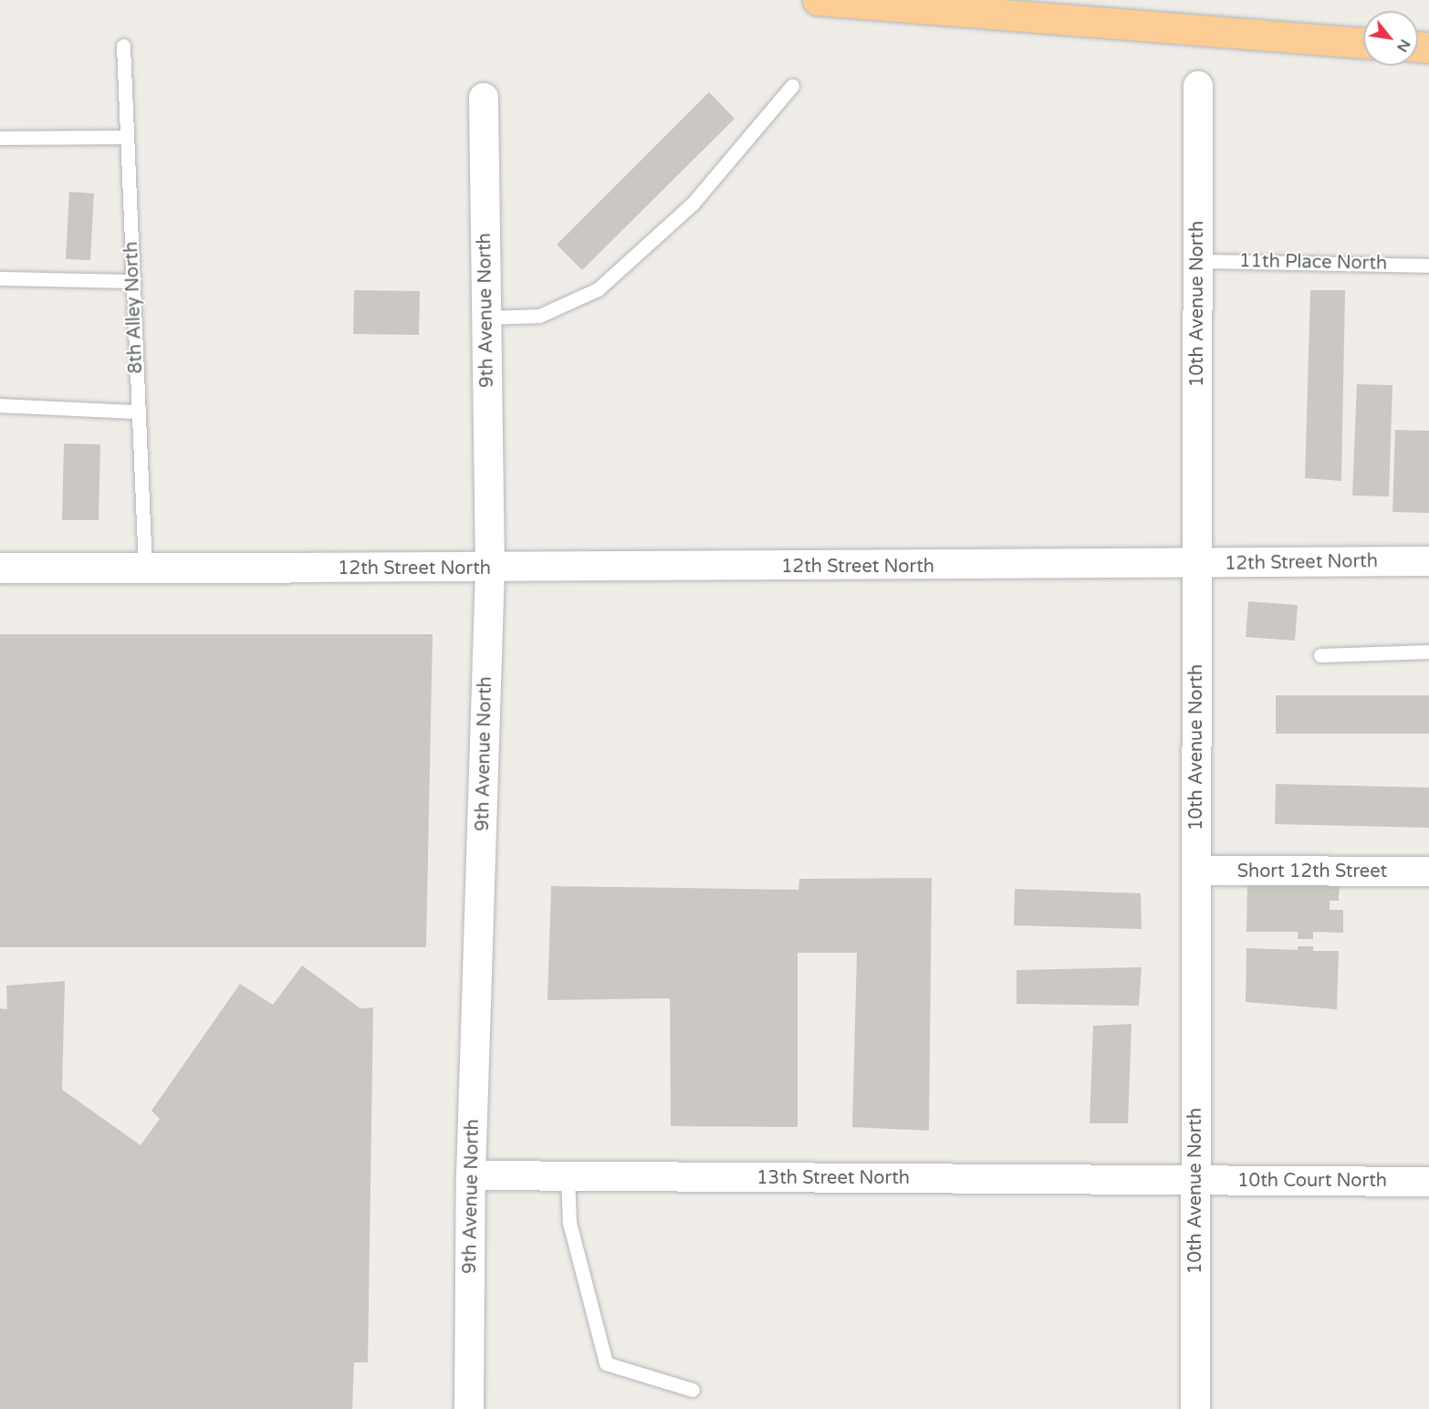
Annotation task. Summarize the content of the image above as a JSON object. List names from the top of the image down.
{
  "streets": {
    "street": [
      "10th Avenue North",
      "9th Avenue North",
      "12th Street North",
      "Short 12th Street",
      "13th Street North",
      "10th Court North"
    ],
    "lane": ["11th Place North", "8th Alley North"]
  },
  "crossings": [
    ["11th Place North", "10th Avenue North"],
    ["10th Avenue North", "12th Street North"],
    ["10th Avenue North", "Short 12th Street"],
    ["10th Avenue North", "13th Street North"],
    ["10th Avenue North", "10th Court North"],
    ["9th Avenue North", "12th Street North"],
    ["9th Avenue North", "13th Street North"],
    ["13th Street North", "10th Court North"]
  ],
  "north": "bottom right"
}
